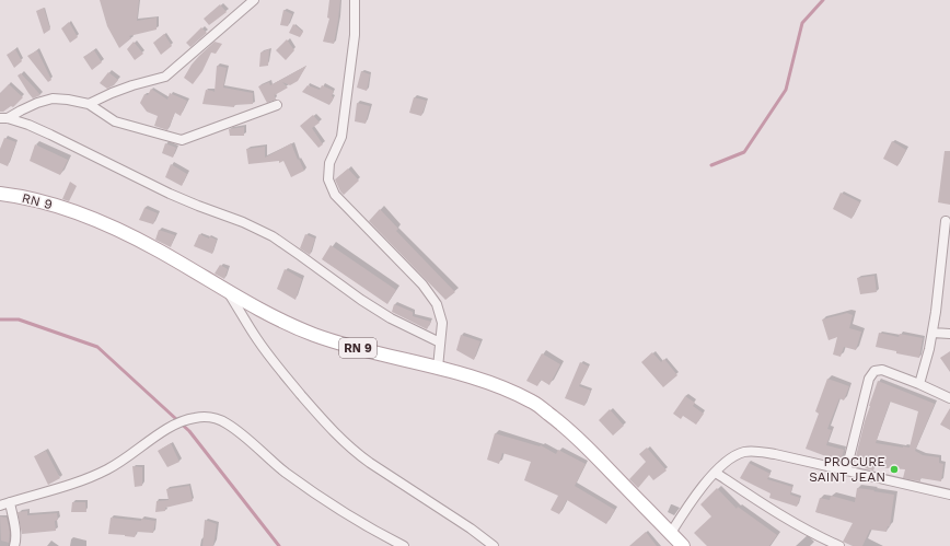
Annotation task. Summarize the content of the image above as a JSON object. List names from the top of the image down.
{
  "streets": {
    "main road": ["RN 9"]
  },
  "places": ["PROCURE SAINT JEAN"]
}
